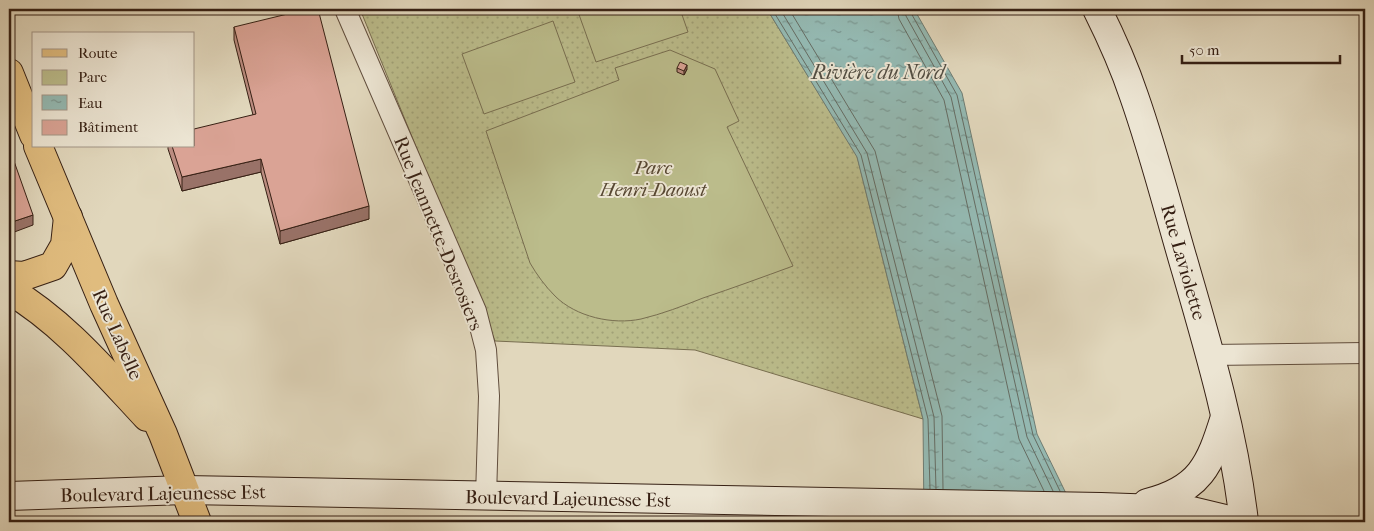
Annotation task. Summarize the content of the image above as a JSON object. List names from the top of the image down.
{
  "streets": {
    "main road": ["Rue Labelle"],
    "street": ["Rue Jeannette-Desrosiers", "Rue Laviolette", "Boulevard Lajeunesse Est"]
  },
  "crossings": [
    ["Rue Jeannette-Desrosiers", "Boulevard Lajeunesse Est"],
    ["Rue Labelle", "Boulevard Lajeunesse Est"]
  ],
  "water": ["Rivière du Nord"],
  "parks": ["Parc Henri-Daoust"],
  "legend": [
    "Route",
    "Parc",
    "Eau",
    "Bâtiment"
  ],
  "scale_bar": "50 m"
}
